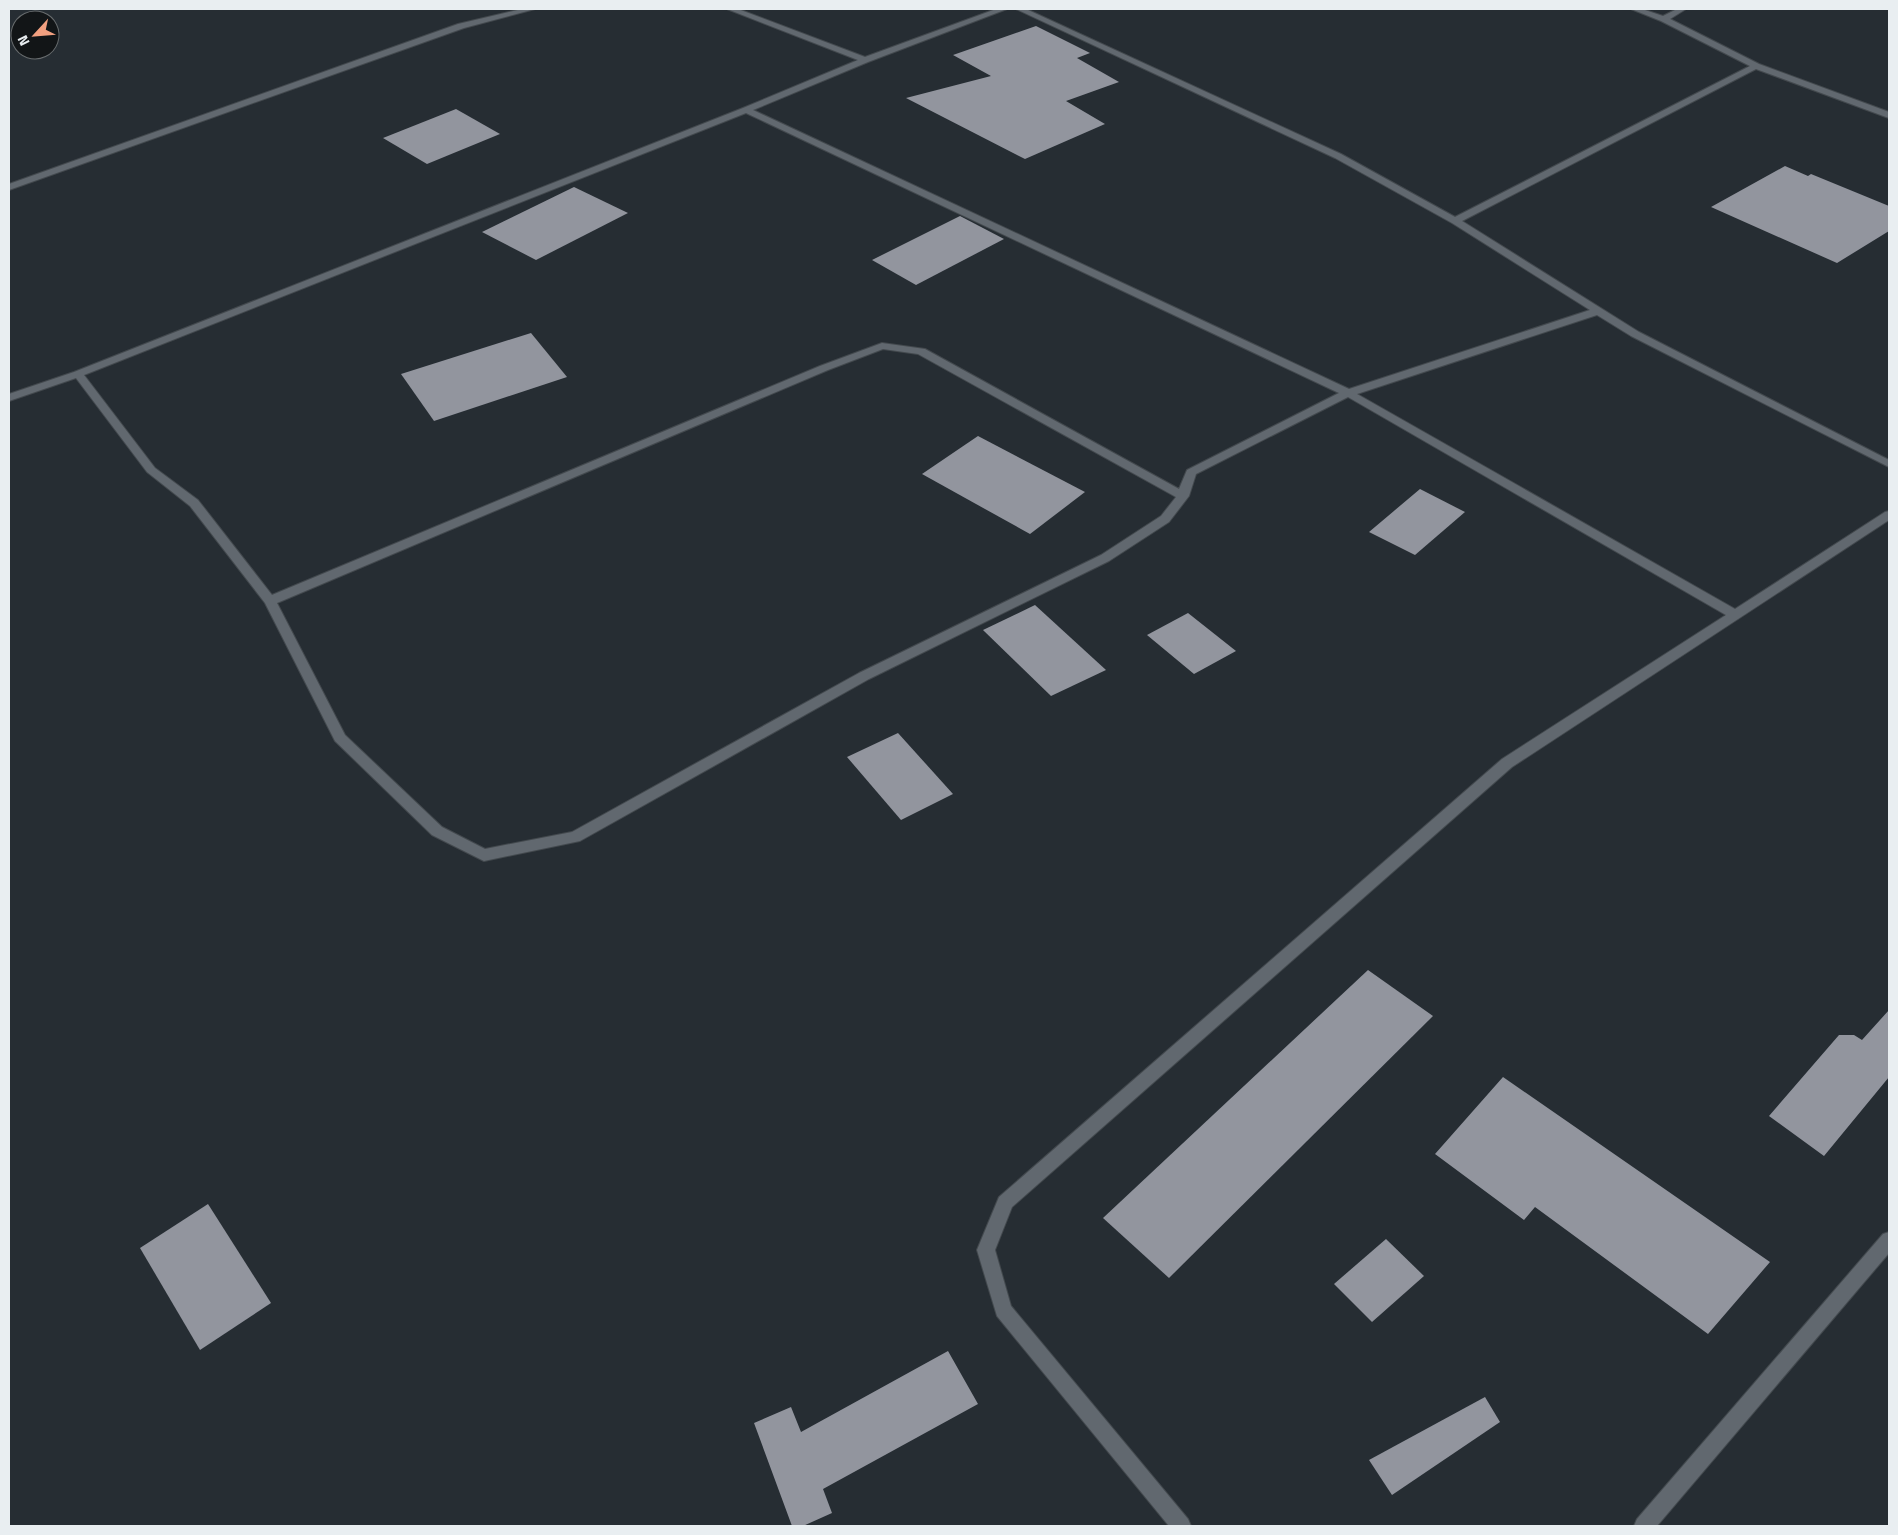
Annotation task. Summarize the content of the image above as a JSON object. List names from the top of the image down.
{
  "north": "bottom left"
}
